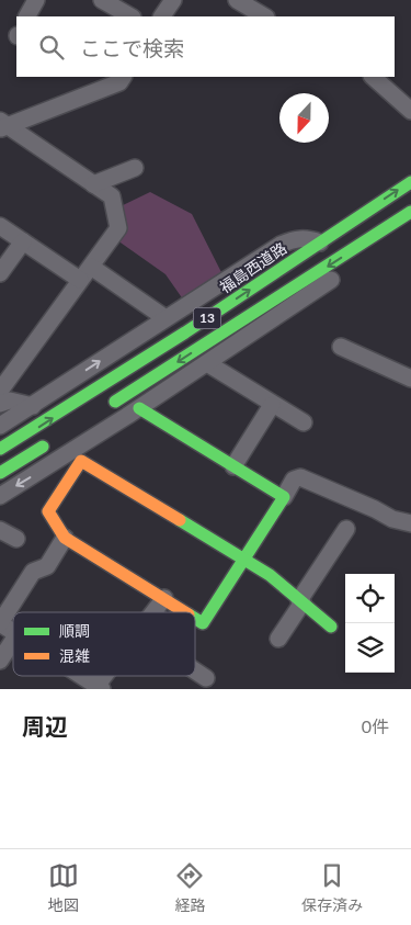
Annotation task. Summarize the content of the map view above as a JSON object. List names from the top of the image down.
{
  "streets": {
    "main road": ["福島西道路", "13"]
  },
  "legend": ["順調", "混雑"],
  "north": "bottom",
  "page": {
    "search": "ここで検索",
    "heading": ["周辺", "0件"],
    "nav": ["地図", "経路", "保存済み"]
  }
}
